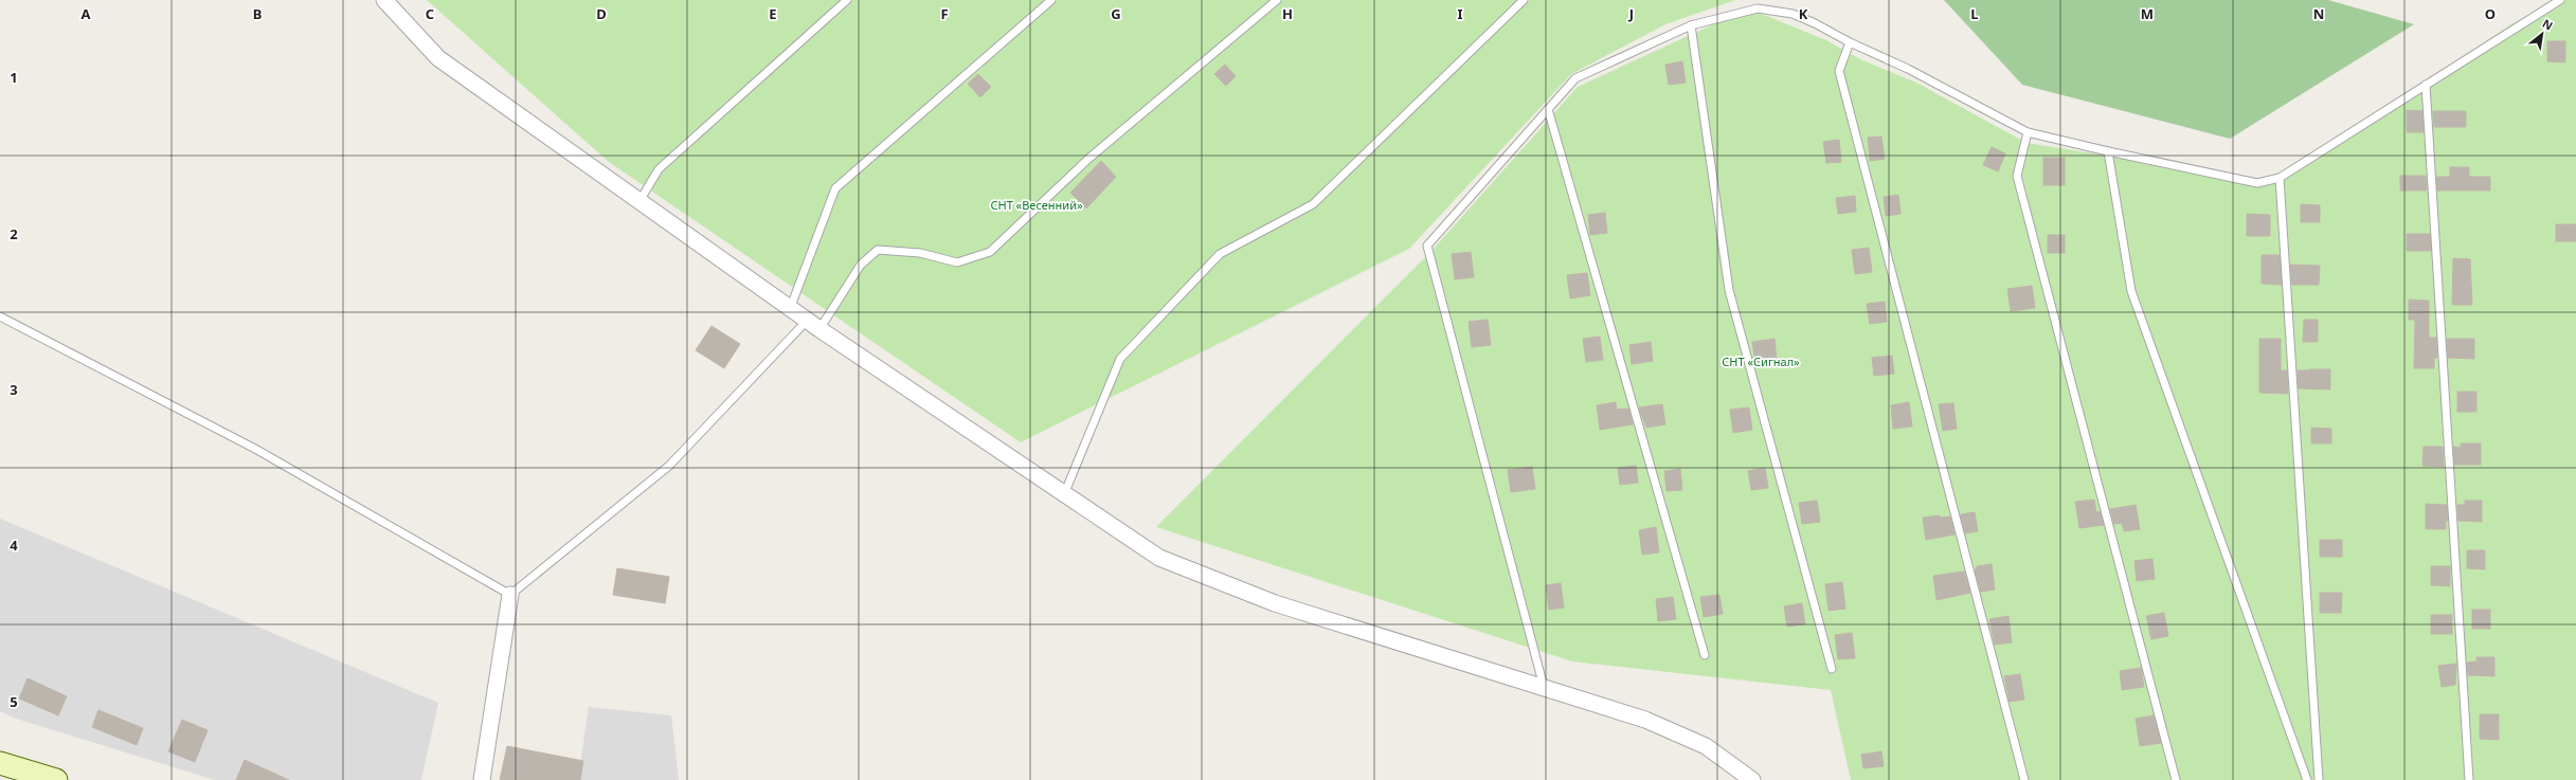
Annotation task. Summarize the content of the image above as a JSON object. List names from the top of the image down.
{
  "parks": ["СНТ «Весенний»", "СНТ «Сигнал»"],
  "north": "top right",
  "grid": {
    "columns": [
      "A",
      "B",
      "C",
      "D",
      "E",
      "F",
      "G",
      "H",
      "I",
      "J",
      "K",
      "L",
      "M",
      "N",
      "O"
    ],
    "rows": [
      "1",
      "2",
      "3",
      "4",
      "5"
    ]
  }
}
